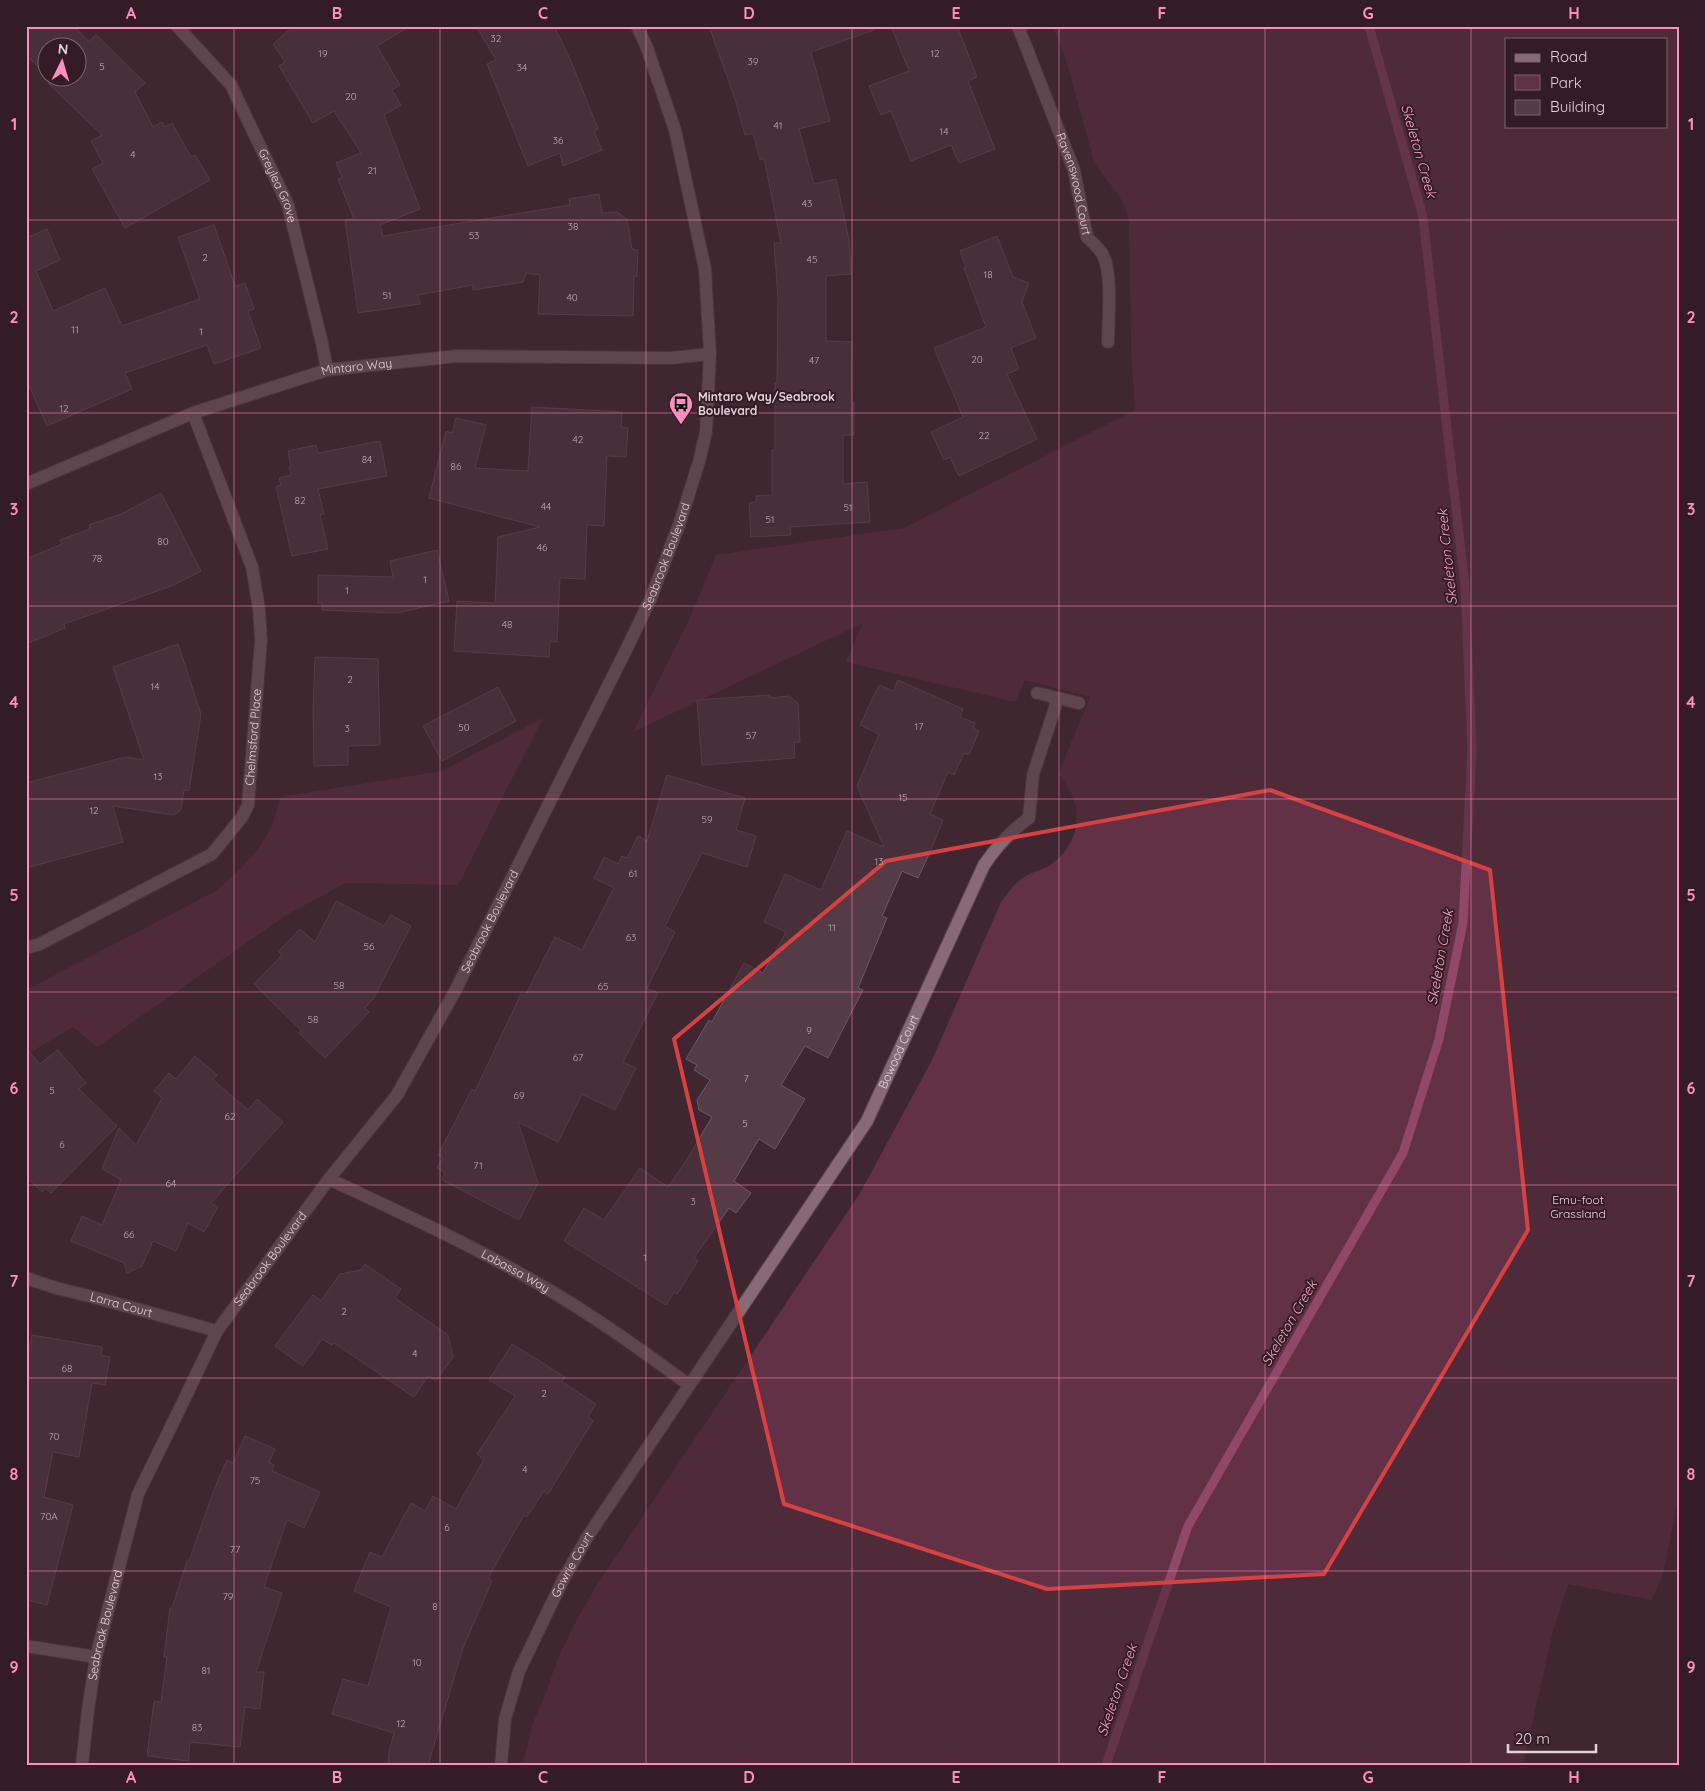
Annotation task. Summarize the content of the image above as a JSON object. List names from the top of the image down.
{
  "streets": {
    "street": [
      "Ravenswood Court",
      "Greylea Grove",
      "Mintaro Way",
      "Seabrook Boulevard",
      "Chelmsford Place",
      "Bowood Court",
      "Labassa Way",
      "Larra Court",
      "Gowrie Court"
    ]
  },
  "crossings": [
    ["Greylea Grove", "Mintaro Way"],
    ["Mintaro Way", "Seabrook Boulevard"],
    ["Mintaro Way", "Chelmsford Place"],
    ["Seabrook Boulevard", "Labassa Way"],
    ["Seabrook Boulevard", "Larra Court"],
    ["Bowood Court", "Labassa Way"],
    ["Bowood Court", "Gowrie Court"],
    ["Labassa Way", "Gowrie Court"]
  ],
  "water": ["Skeleton Creek"],
  "parks": ["Emu-foot Grassland"],
  "places": {
    "bus stop": ["Mintaro Way/Seabrook Boulevard"]
  },
  "house_numbers": [
    "32",
    "19",
    "12",
    "39",
    "5",
    "34",
    "20",
    "41",
    "14",
    "36",
    "4",
    "21",
    "43",
    "38",
    "53",
    "2",
    "45",
    "18",
    "51",
    "40",
    "11",
    "1",
    "20",
    "47",
    "12",
    "22",
    "42",
    "84",
    "86",
    "82",
    "44",
    "51",
    "51",
    "80",
    "46",
    "78",
    "1",
    "1",
    "48",
    "2",
    "14",
    "17",
    "50",
    "3",
    "57",
    "13",
    "15",
    "12",
    "59",
    "13",
    "61",
    "11",
    "63",
    "56",
    "58",
    "65",
    "58",
    "9",
    "67",
    "7",
    "5",
    "69",
    "62",
    "5",
    "6",
    "71",
    "64",
    "3",
    "66",
    "1",
    "2",
    "4",
    "68",
    "2",
    "70",
    "4",
    "75",
    "70A",
    "6",
    "77",
    "79",
    "8",
    "10",
    "81",
    "12",
    "83"
  ],
  "legend": ["Road", "Park", "Building"],
  "scale_bar": "20 m",
  "north": "top",
  "grid": {
    "columns": [
      "A",
      "B",
      "C",
      "D",
      "E",
      "F",
      "G",
      "H"
    ],
    "rows": [
      "1",
      "2",
      "3",
      "4",
      "5",
      "6",
      "7",
      "8",
      "9"
    ]
  }
}
